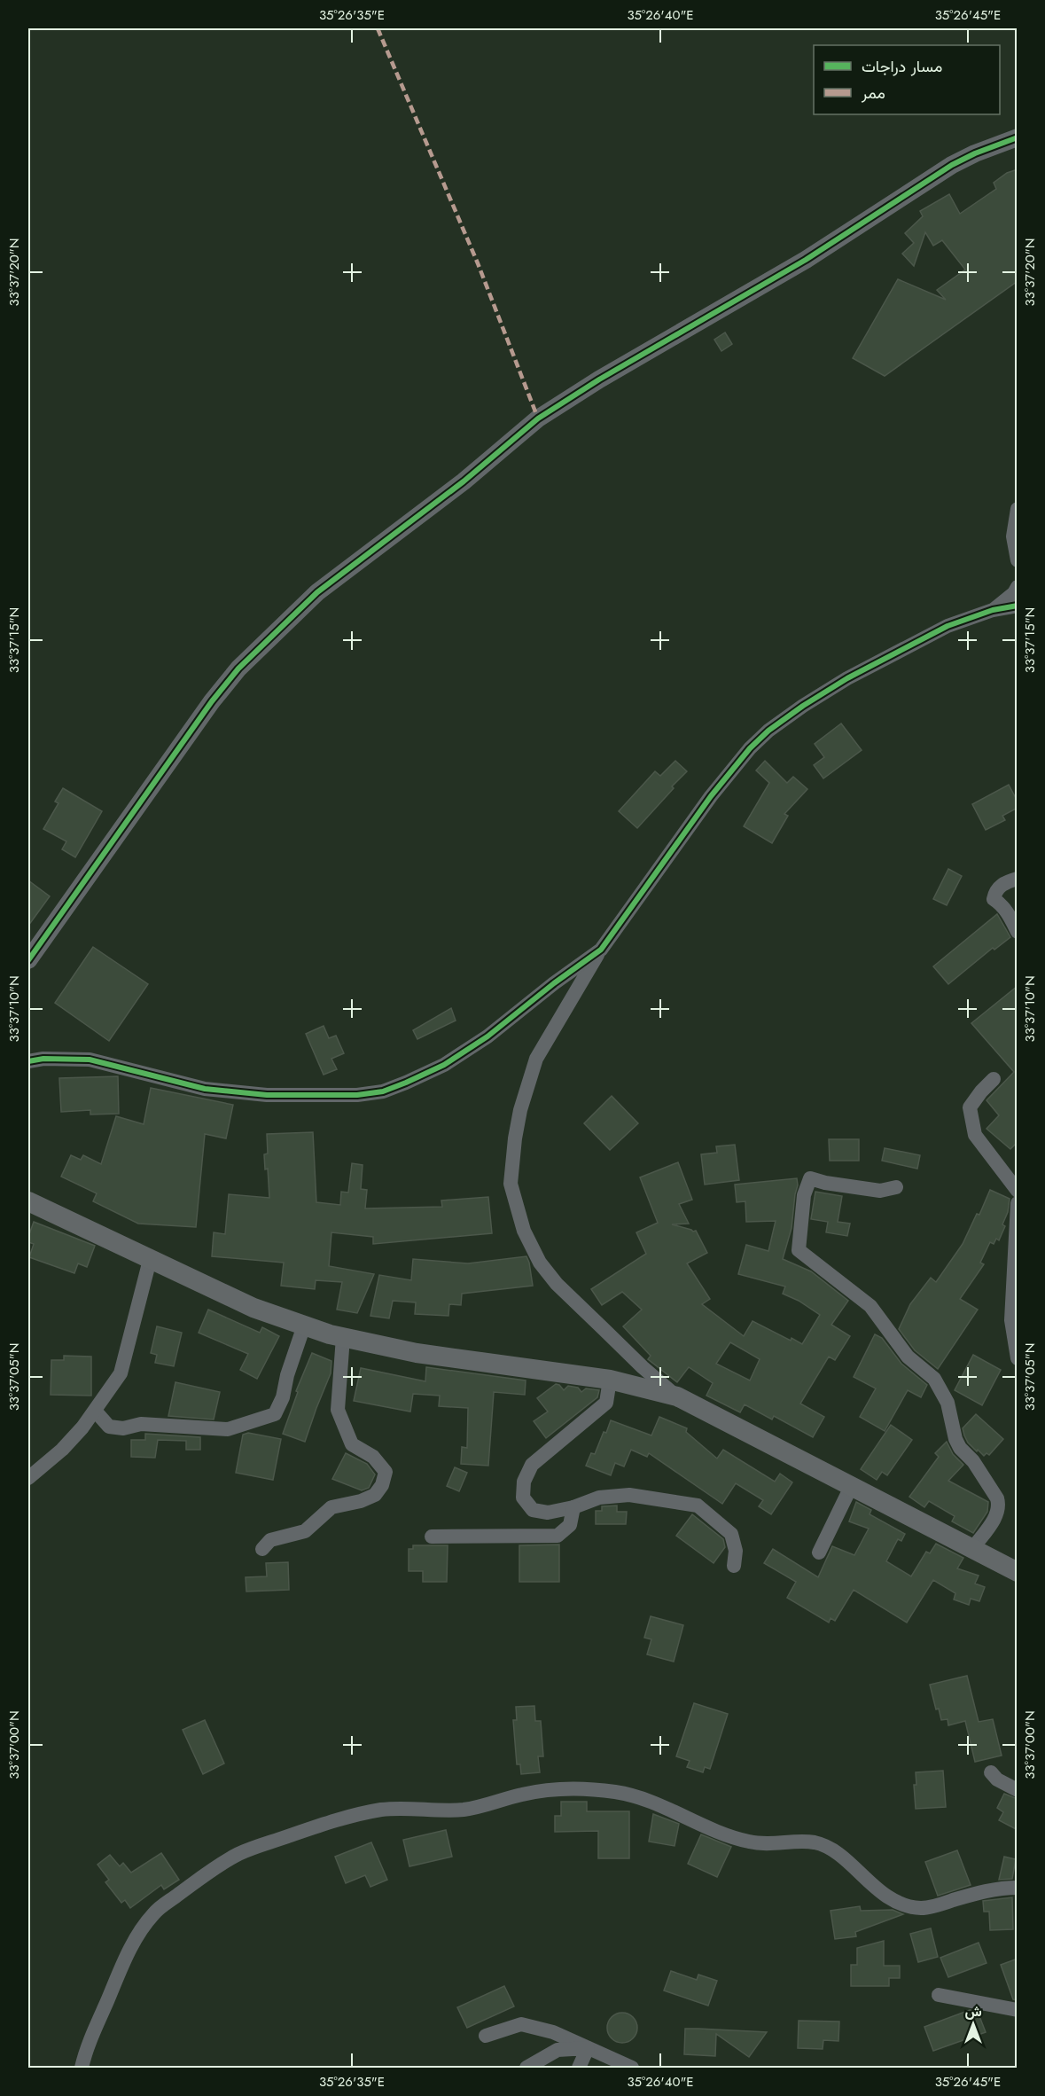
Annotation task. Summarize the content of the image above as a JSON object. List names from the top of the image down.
{
  "legend": ["مسار دراجات", "ممر"],
  "north": "top",
  "coordinates": [
    "35°26'35\"E",
    "35°26'40\"E",
    "35°26'45\"E",
    "33°37'20\"N",
    "33°37'15\"N",
    "33°37'10\"N",
    "33°37'05\"N",
    "33°37'00\"N"
  ]
}
